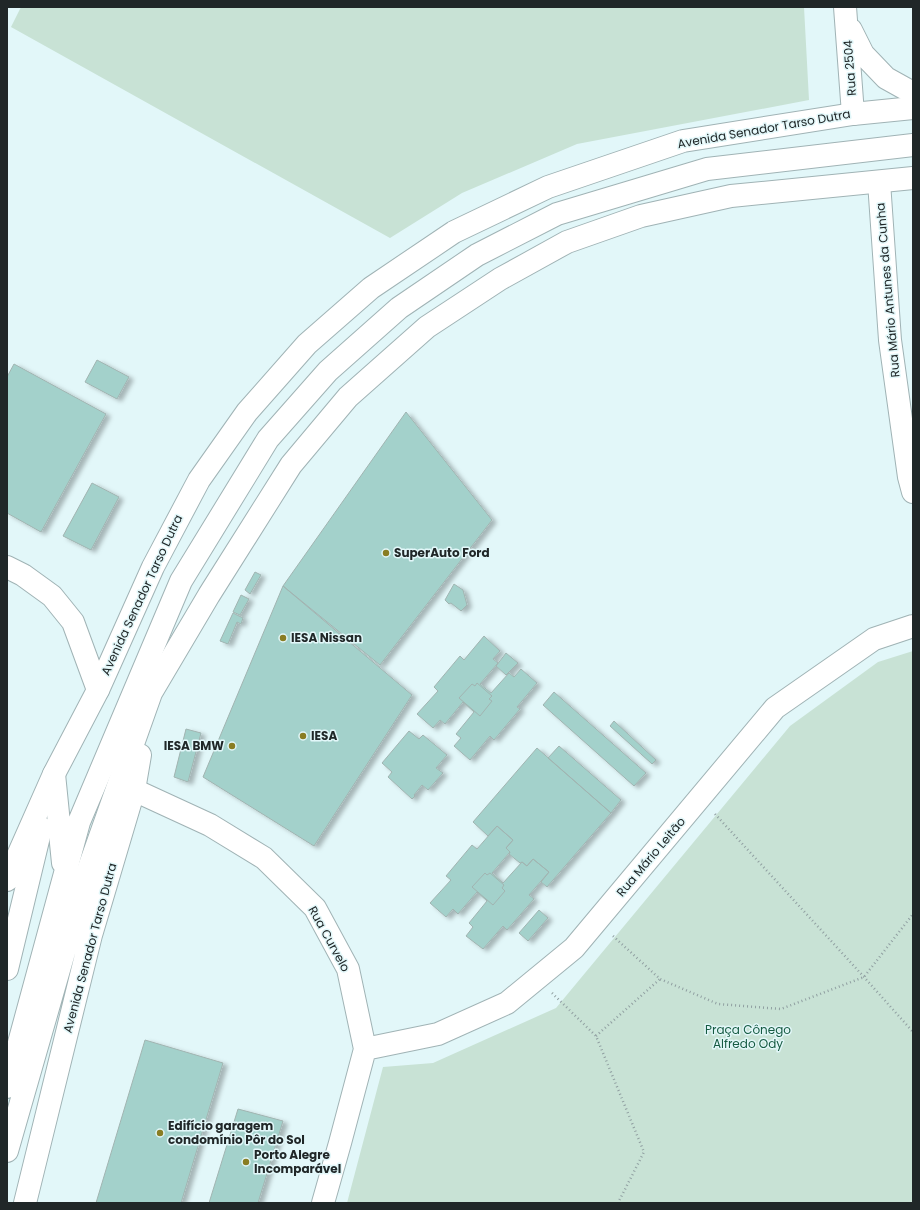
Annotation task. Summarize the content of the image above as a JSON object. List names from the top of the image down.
{
  "streets": {
    "main road": [
      "Rua 2504",
      "Avenida Senador Tarso Dutra",
      "Rua Mário Antunes da Cunha",
      "Rua Mário Leitão",
      "Rua Curvelo"
    ]
  },
  "crossings": [
    ["Rua 2504", "Avenida Senador Tarso Dutra"],
    ["Avenida Senador Tarso Dutra", "Rua Mário Antunes da Cunha"],
    ["Avenida Senador Tarso Dutra", "Rua Curvelo"],
    ["Rua Mário Leitão", "Rua Curvelo"]
  ],
  "parks": ["Praça Cônego Alfredo Ody"],
  "places": [
    "SuperAuto Ford",
    "IESA Nissan",
    "IESA",
    "IESA BMW",
    "Edifício garagem condomínio Pôr do Sol",
    "Porto Alegre Incomparável"
  ]
}
